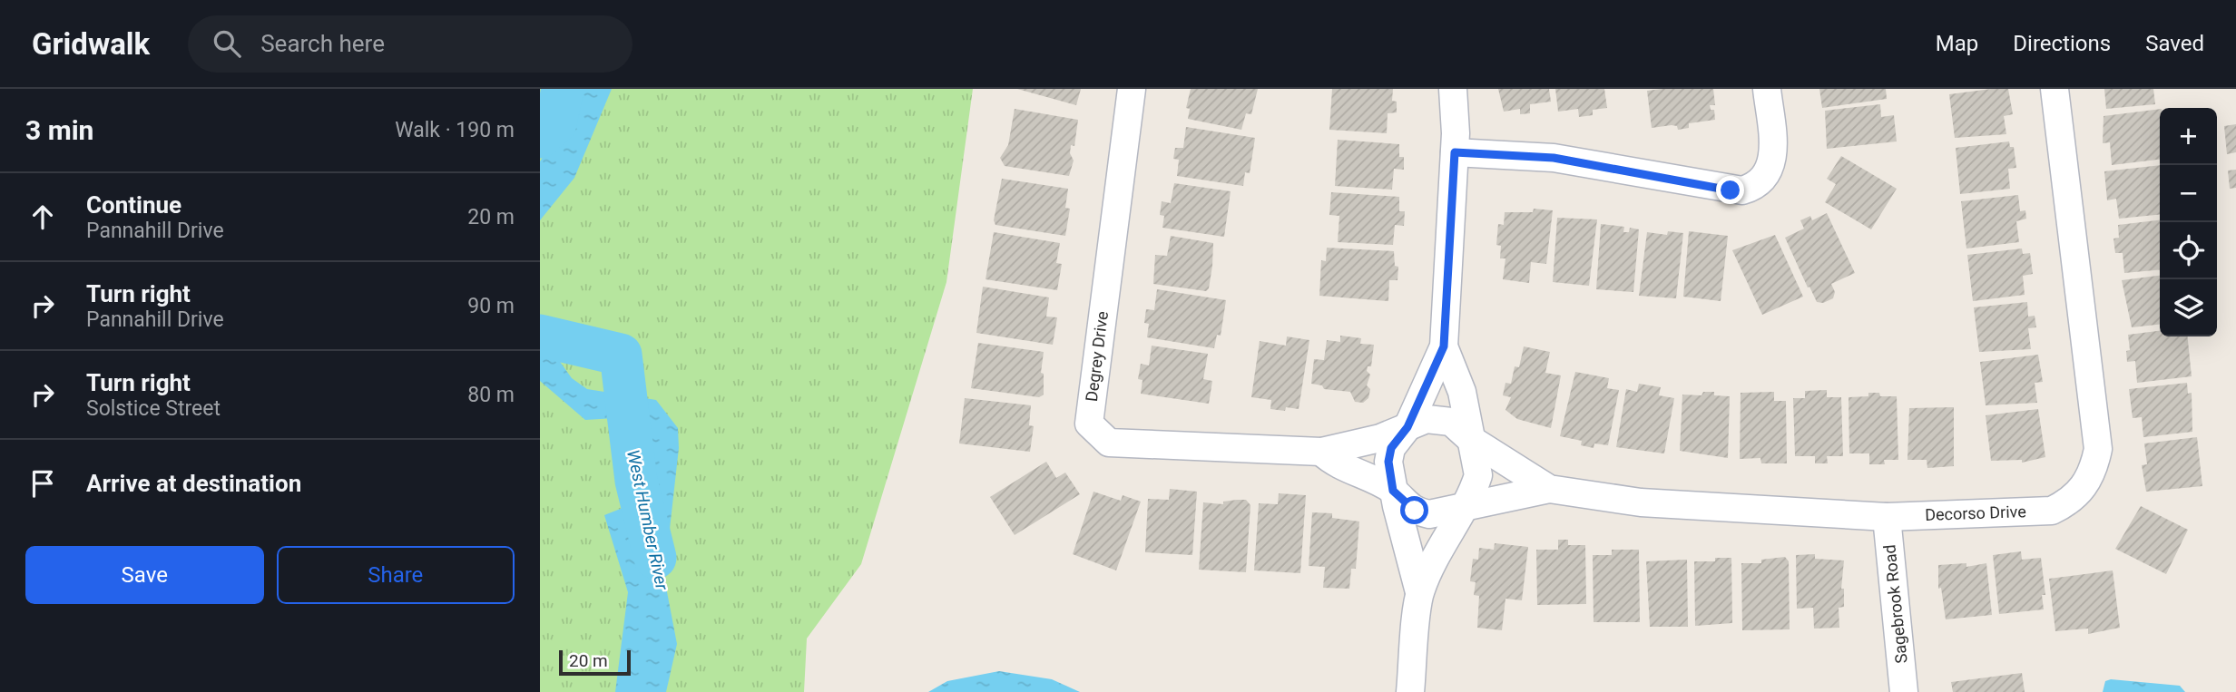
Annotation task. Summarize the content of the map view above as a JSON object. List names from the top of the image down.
{
  "streets": {
    "street": ["Degrey Drive", "Decorso Drive", "Sagebrook Road"]
  },
  "crossings": [
    ["Degrey Drive", "Decorso Drive"],
    ["Decorso Drive", "Sagebrook Road"]
  ],
  "water": ["West Humber River"],
  "scale_bar": "20 m",
  "page": {
    "header": "Gridwalk",
    "search": "Search here",
    "nav": ["Map", "Directions", "Saved"],
    "heading": ["3 min", "Walk · 190 m"],
    "map_buttons": ["+", "−"],
    "list": [
      ["Continue", "Pannahill Drive", "20 m"],
      ["Turn right", "Pannahill Drive", "90 m"],
      ["Turn right", "Solstice Street", "80 m"],
      "Arrive at destination"
    ],
    "buttons": ["Save", "Share"],
    "scale": "20 m"
  }
}
